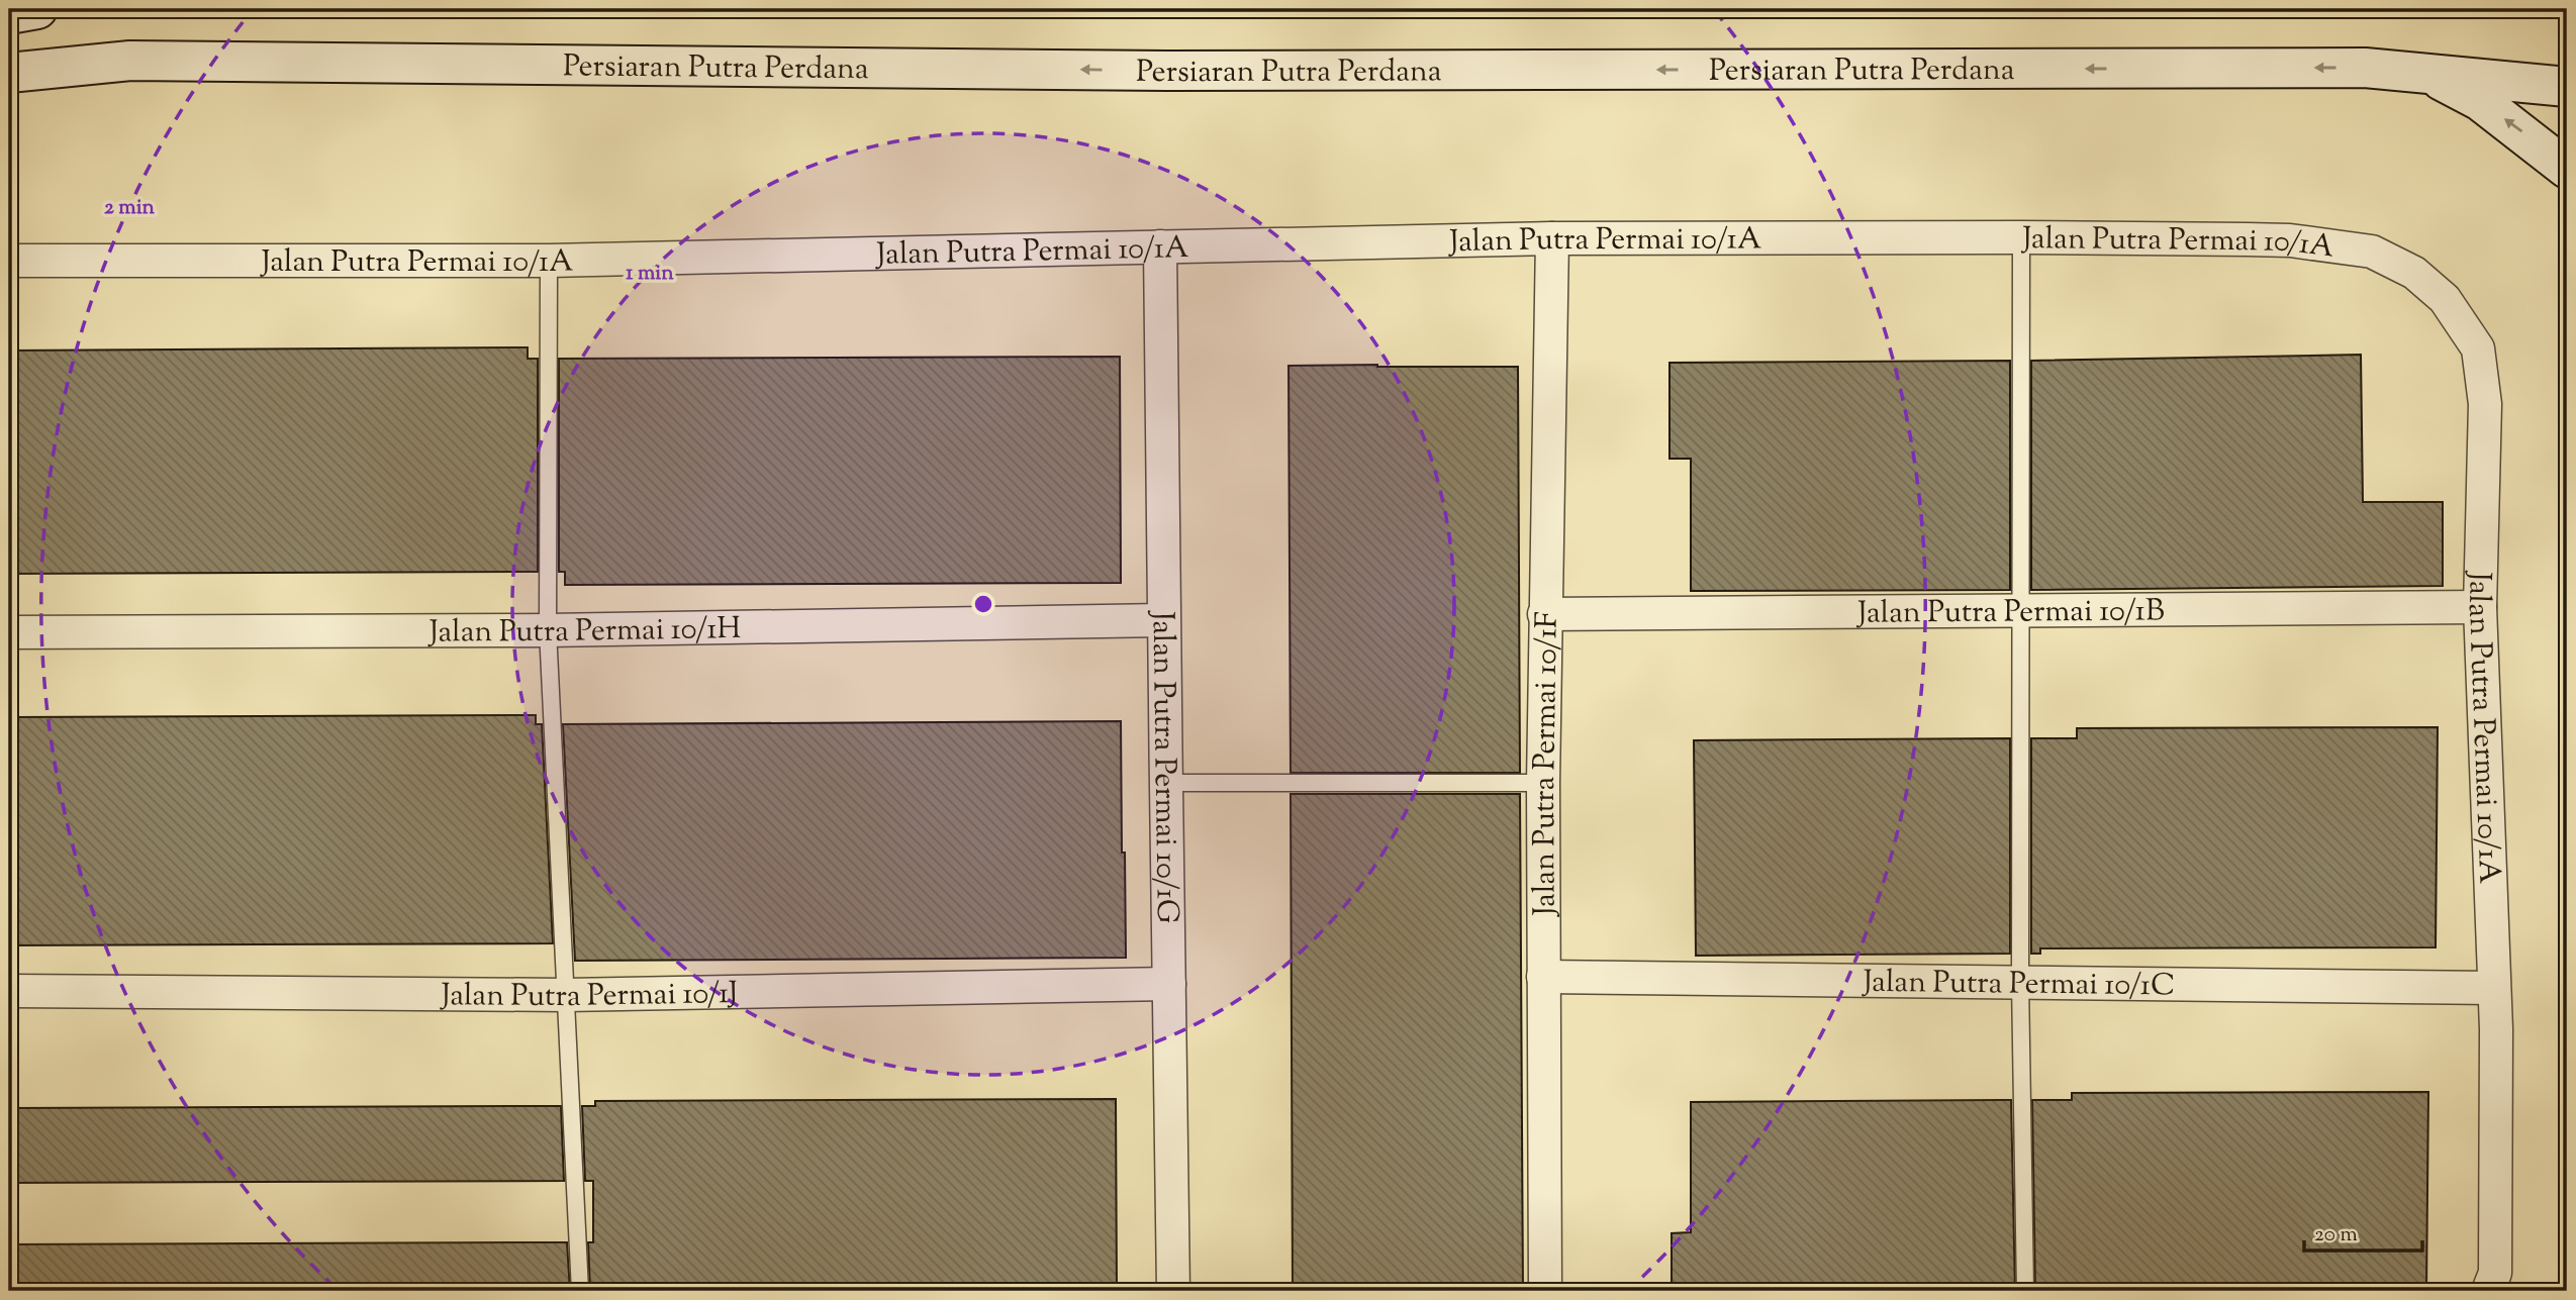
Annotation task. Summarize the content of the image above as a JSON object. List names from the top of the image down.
{
  "streets": {
    "main road": ["Persiaran Putra Perdana"],
    "street": [
      "Jalan Putra Permai 10/1A",
      "Jalan Putra Permai 10/1B",
      "Jalan Putra Permai 10/1H",
      "Jalan Putra Permai 10/1F",
      "Jalan Putra Permai 10/1G",
      "Jalan Putra Permai 10/1C",
      "Jalan Putra Permai 10/1J"
    ]
  },
  "crossings": [
    ["Jalan Putra Permai 10/1A", "Jalan Putra Permai 10/1B"],
    ["Jalan Putra Permai 10/1A", "Jalan Putra Permai 10/1F"],
    ["Jalan Putra Permai 10/1A", "Jalan Putra Permai 10/1G"],
    ["Jalan Putra Permai 10/1A", "Jalan Putra Permai 10/1C"],
    ["Jalan Putra Permai 10/1B", "Jalan Putra Permai 10/1F"],
    ["Jalan Putra Permai 10/1H", "Jalan Putra Permai 10/1G"],
    ["Jalan Putra Permai 10/1F", "Jalan Putra Permai 10/1C"],
    ["Jalan Putra Permai 10/1G", "Jalan Putra Permai 10/1J"]
  ],
  "one_way": ["Persiaran Putra Perdana"],
  "scale_bar": "20 m",
  "rings": ["2 min", "1 min"]
}
